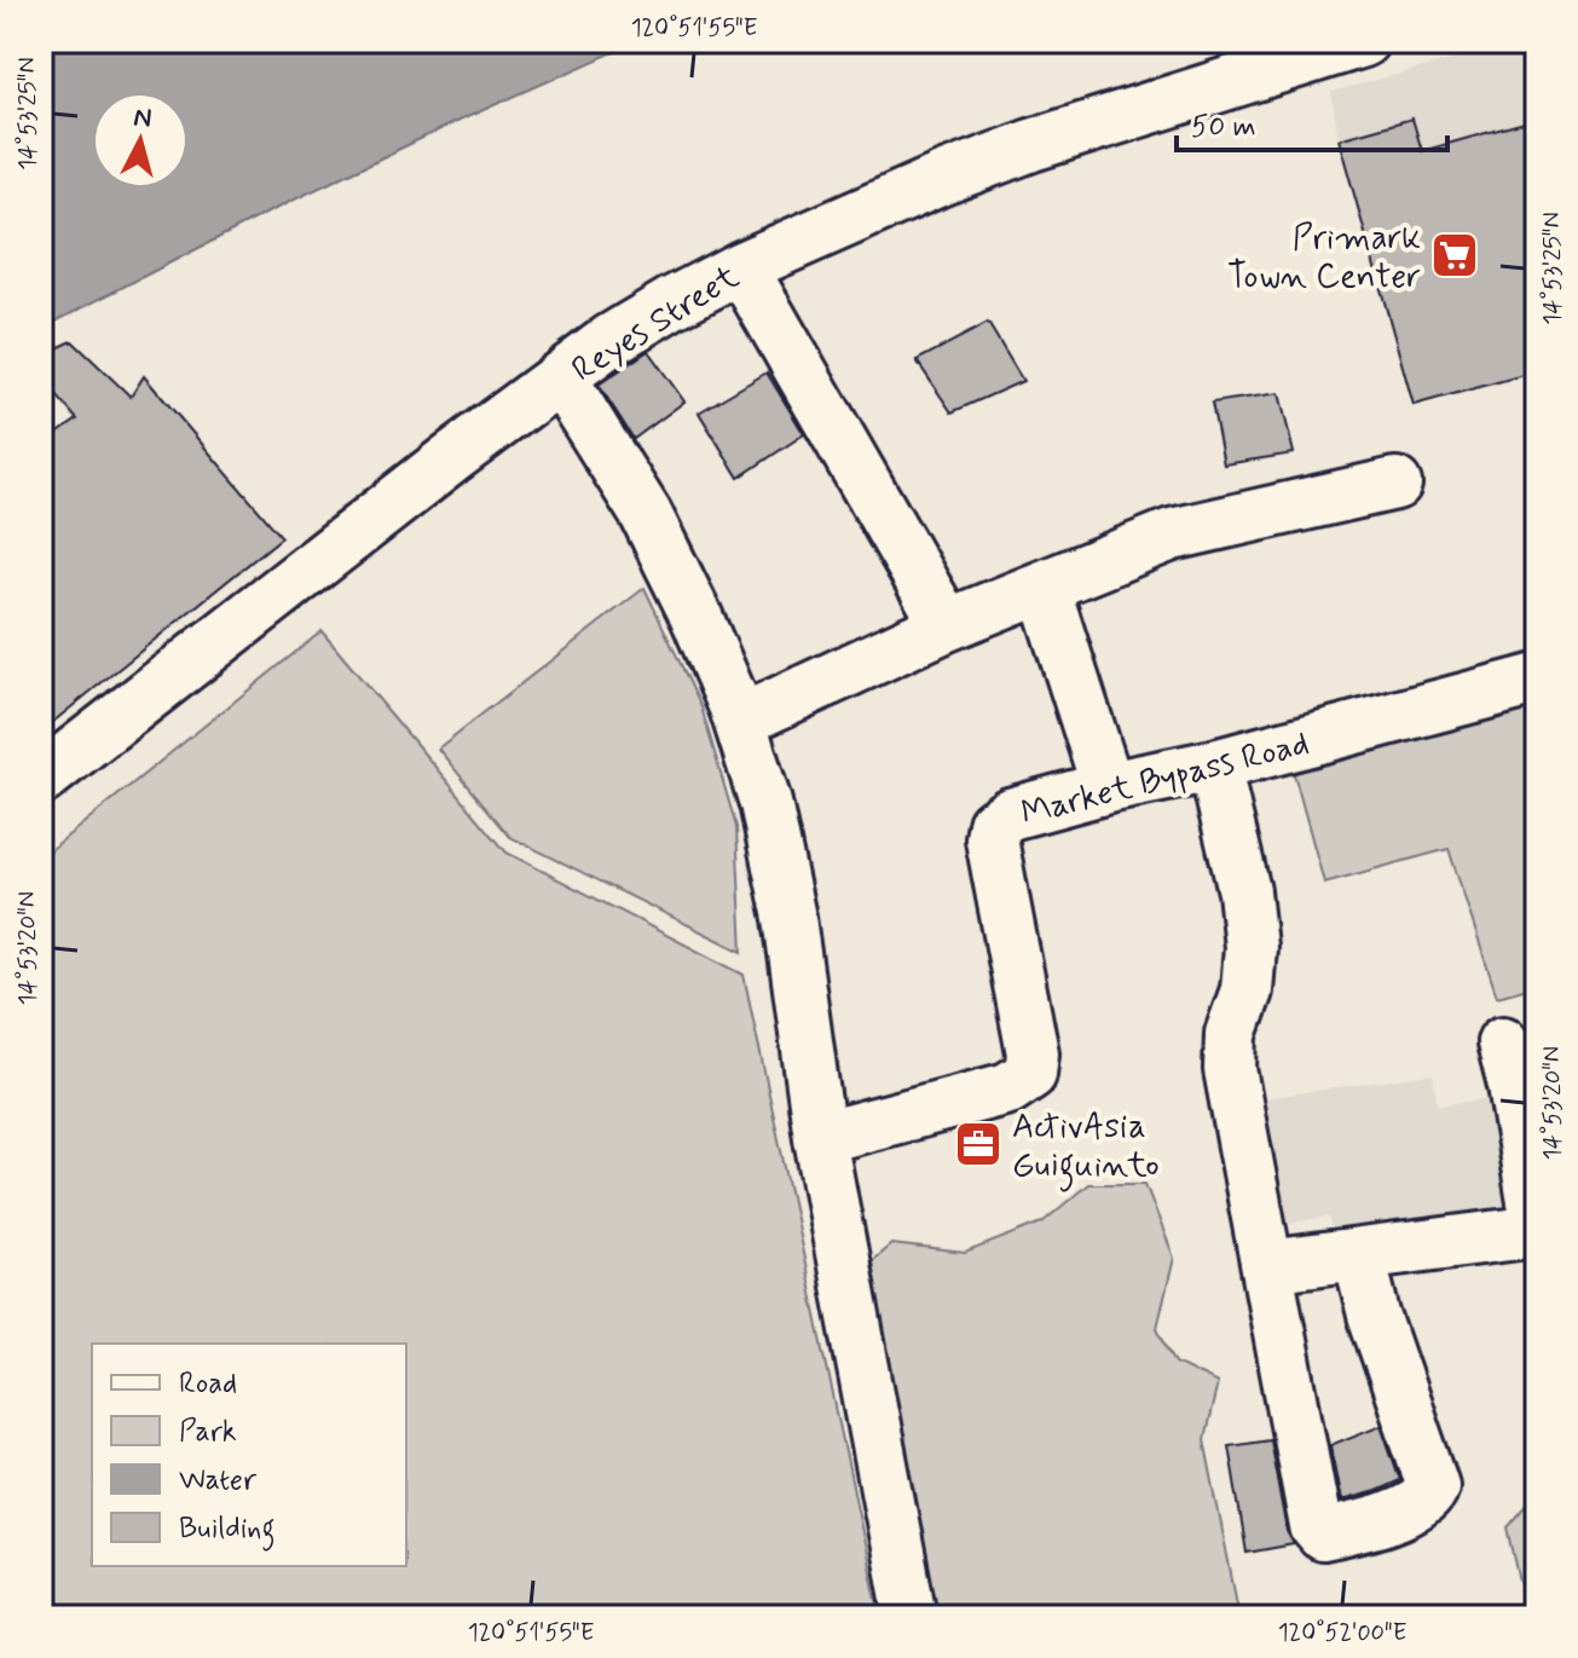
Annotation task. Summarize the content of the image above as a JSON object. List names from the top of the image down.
{
  "streets": {
    "street": ["Reyes Street", "Market Bypass Road"]
  },
  "places": {
    "supermarket": ["Primark Town Center"],
    "office": ["ActivAsia Guiguinto"]
  },
  "legend": [
    "Road",
    "Park",
    "Water",
    "Building"
  ],
  "scale_bar": "50 m",
  "north": "top",
  "coordinates": [
    "120°51'55\"E",
    "14°53'25\"N",
    "14°53'20\"N",
    "120°52'00\"E"
  ]
}
